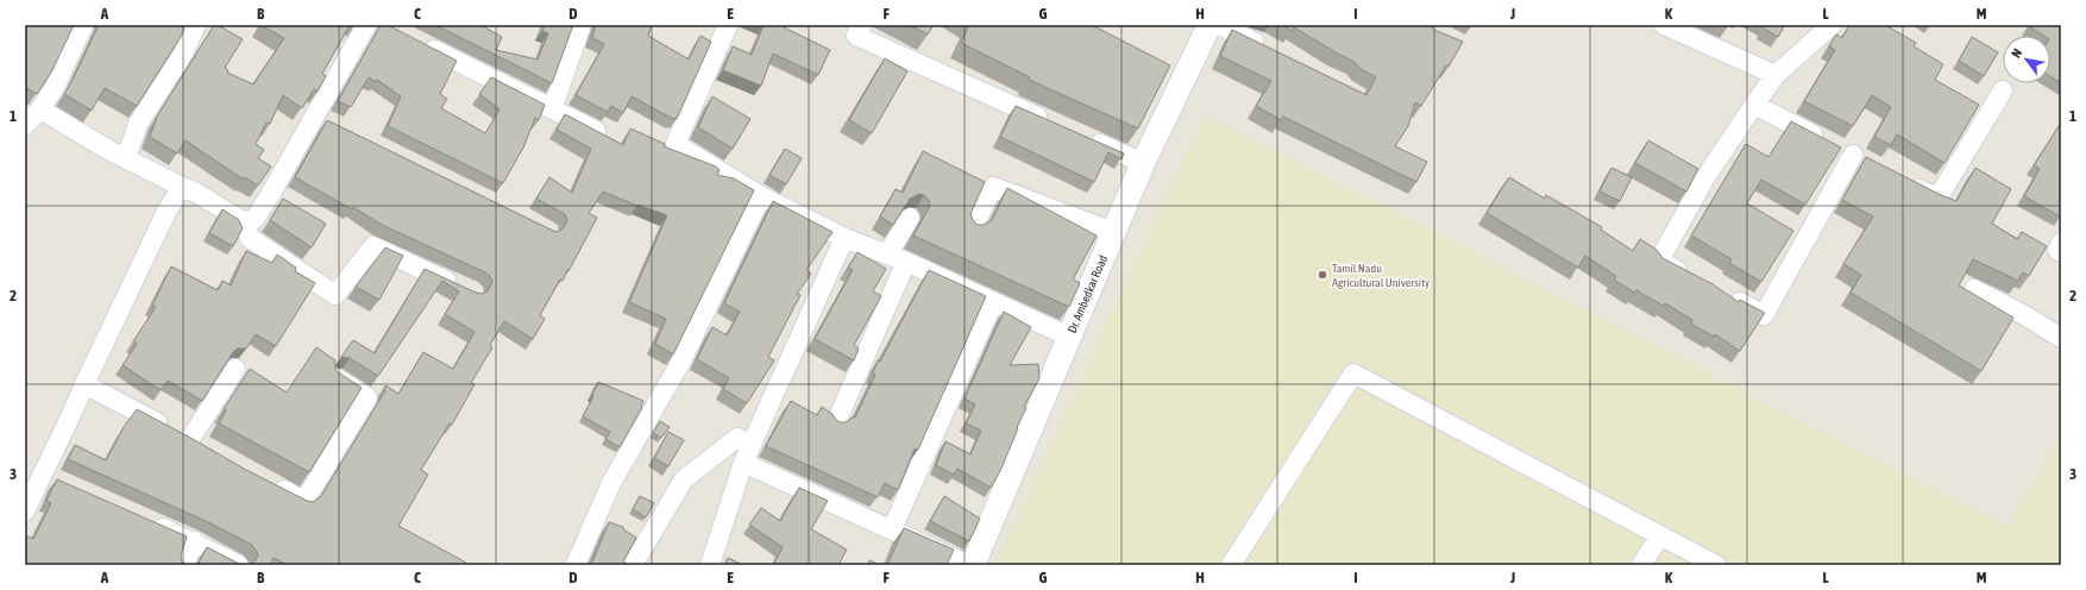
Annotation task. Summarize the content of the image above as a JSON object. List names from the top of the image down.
{
  "streets": {
    "street": ["Dr. Ambedkar Road"]
  },
  "places": ["Tamil Nadu Agricultural University"],
  "north": "top left",
  "grid": {
    "columns": [
      "A",
      "B",
      "C",
      "D",
      "E",
      "F",
      "G",
      "H",
      "I",
      "J",
      "K",
      "L",
      "M"
    ],
    "rows": ["1", "2", "3"]
  }
}
